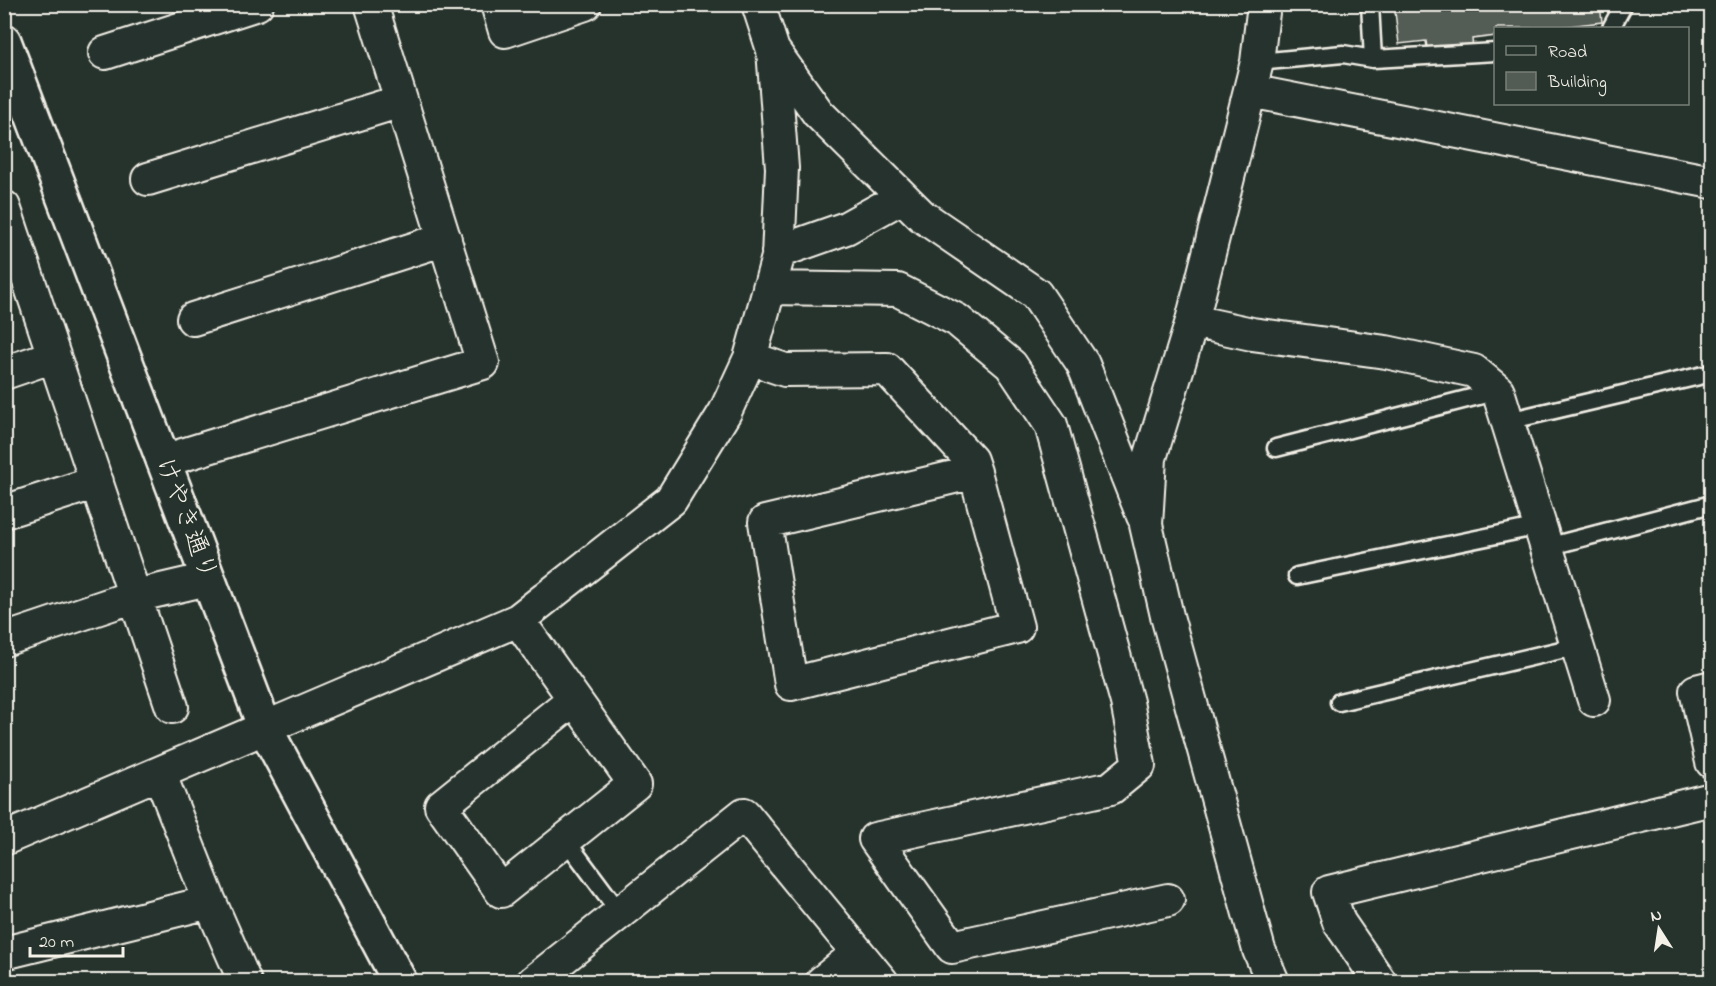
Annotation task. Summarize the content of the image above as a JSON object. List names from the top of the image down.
{
  "streets": {
    "street": ["けやき通り"]
  },
  "legend": ["Road", "Building"],
  "scale_bar": "20 m",
  "north": "top"
}
